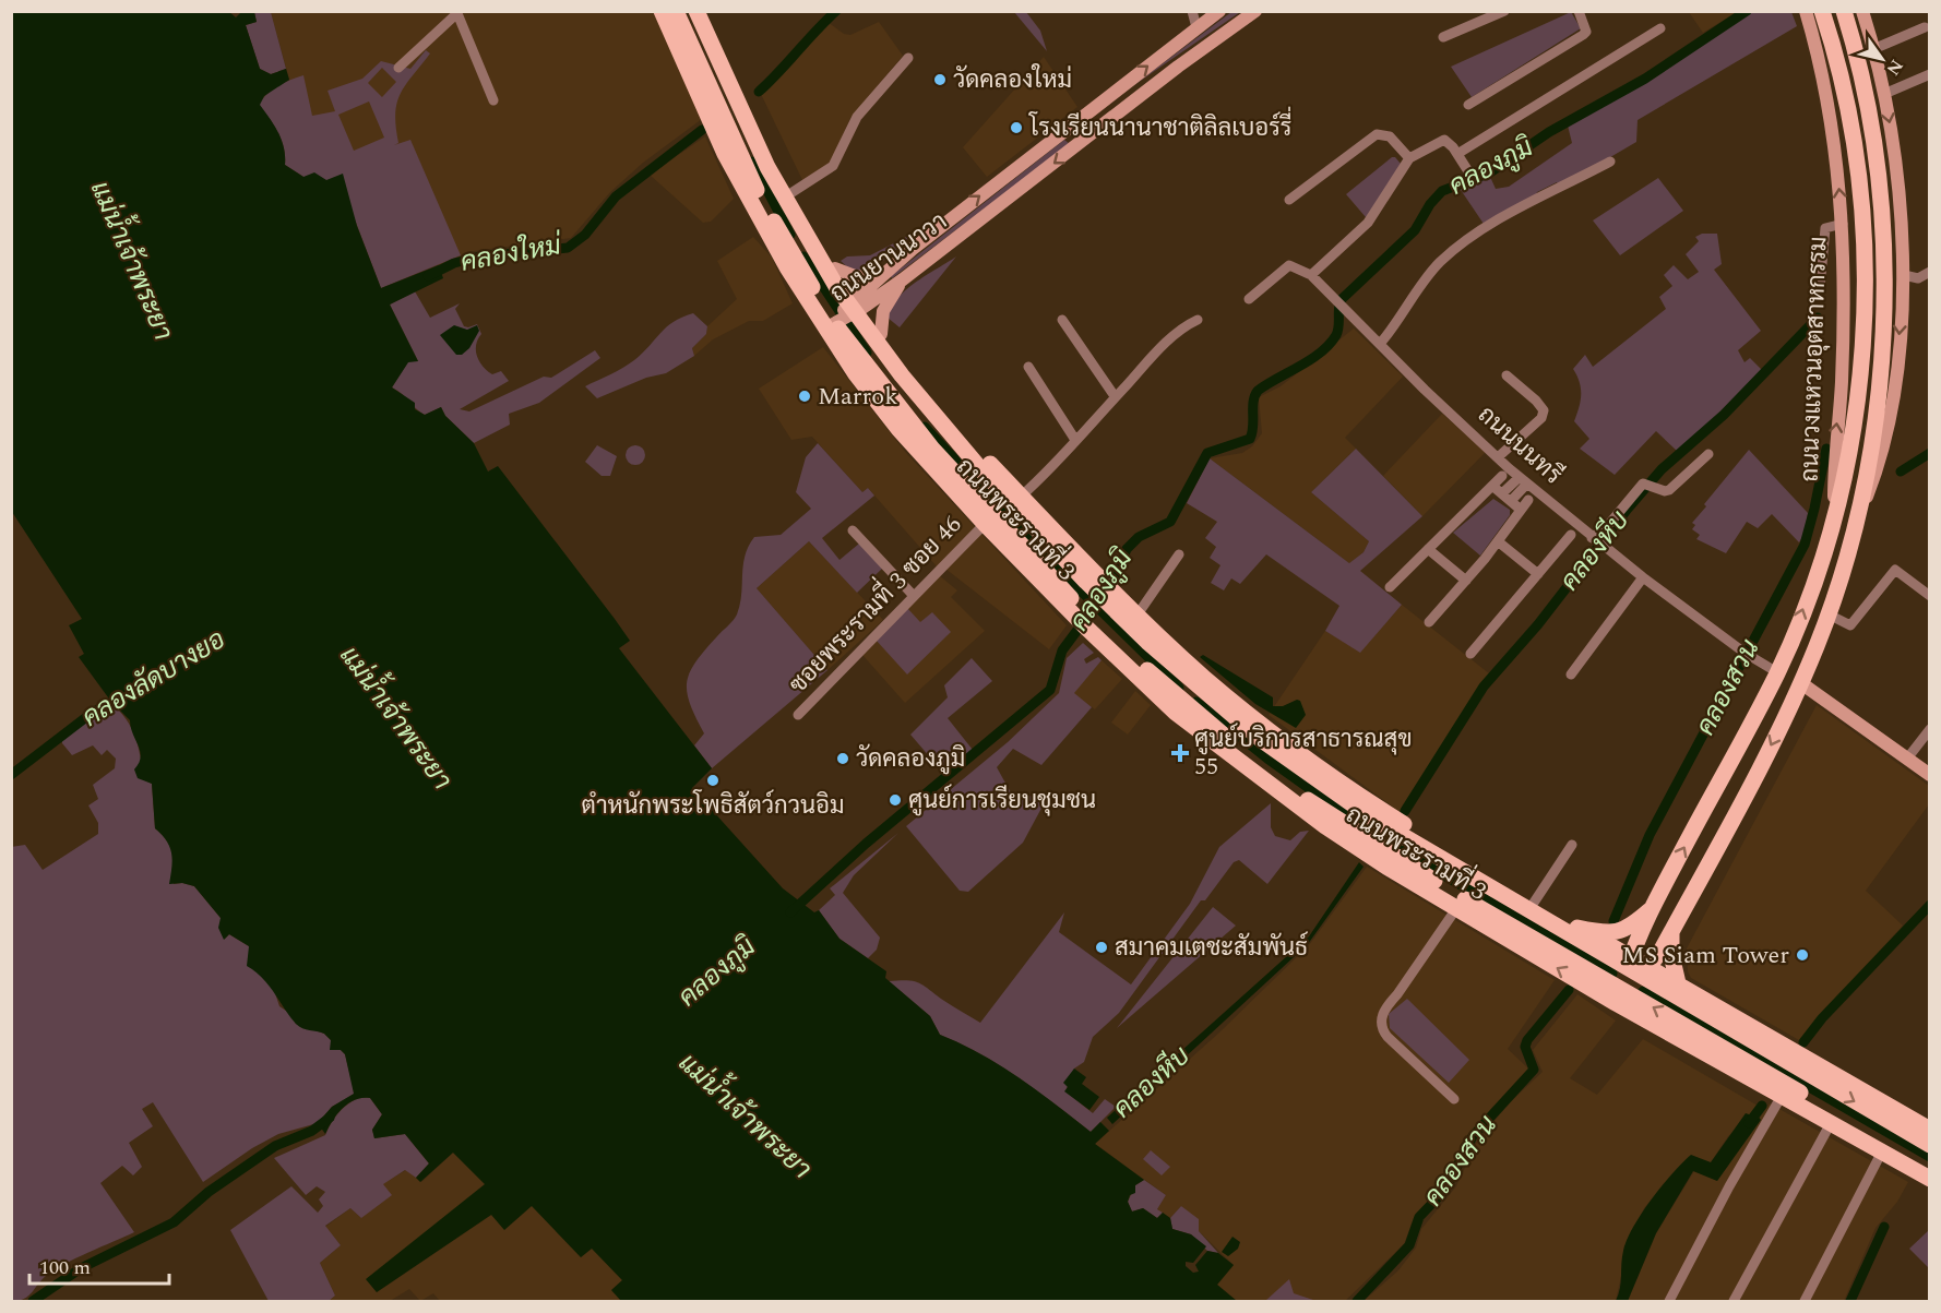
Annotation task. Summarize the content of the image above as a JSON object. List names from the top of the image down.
{
  "streets": {
    "main road": ["ถนนยานนาวา", "ถนนวงแหวนอุตสาหกรรม", "ถนนพระรามที่ 3"],
    "street": ["ถนนนนทรี", "ซอยพระรามที่ 3 ซอย 46"]
  },
  "crossings": [
    ["ถนนยานนาวา", "ถนนพระรามที่ 3"],
    ["ถนนวงแหวนอุตสาหกรรม", "ถนนนนทรี"],
    ["ถนนวงแหวนอุตสาหกรรม", "ถนนพระรามที่ 3"],
    ["ถนนพระรามที่ 3", "ซอยพระรามที่ 3 ซอย 46"]
  ],
  "water": [
    "คลองภูมิ",
    "คลองใหม่",
    "แม่น้ำเจ้าพระยา",
    "คลองหีบ",
    "คลองลัดบางยอ",
    "คลองสวน"
  ],
  "places": {
    "other": [
      "วัดคลองใหม่",
      "โรงเรียนนานาชาติลิลเบอร์รี่",
      "Marrok",
      "วัดคลองภูมิ",
      "ตำหนักพระโพธิสัตว์กวนอิม",
      "ศูนย์การเรียนชุมชน",
      "สมาคมเตชะสัมพันธ์",
      "MS Siam Tower"
    ],
    "health": ["ศูนย์บริการสาธารณสุข 55"]
  },
  "scale_bar": "100 m",
  "north": "bottom right"
}
